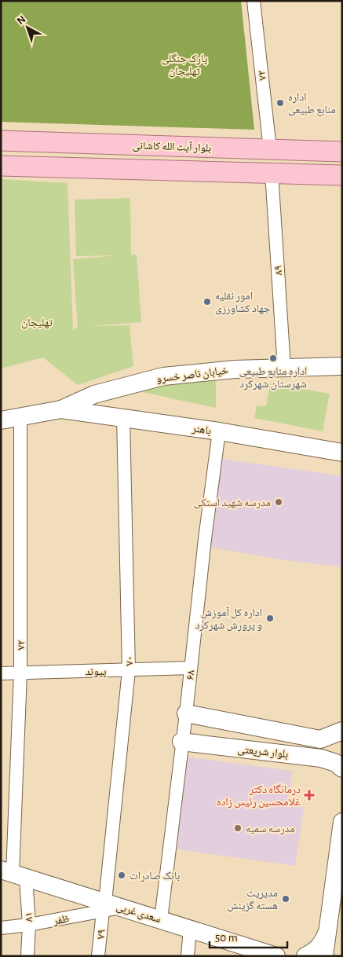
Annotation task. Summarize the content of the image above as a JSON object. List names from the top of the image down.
{
  "streets": {
    "main road": [
      "بلوار آیت الله کاشانی",
      "خیابان ناصر خسرو",
      "باهنر",
      "بلوار شریعتی",
      "سعدی غربی"
    ],
    "street": [
      "۷۲",
      "۸۹",
      "۷۰",
      "پیوند",
      "۶۸",
      "۸۱",
      "ظفر",
      "۷۹"
    ]
  },
  "crossings": [
    ["۷۲", "بلوار آیت الله کاشانی"],
    ["۷۲", "خیابان ناصر خسرو"],
    ["۷۲", "پیوند"],
    ["۷۲", "سعدی غربی"],
    ["۷۲", "۸۱"],
    ["۸۹", "خیابان ناصر خسرو"],
    ["خیابان ناصر خسرو", "باهنر"],
    ["باهنر", "۷۰"],
    ["باهنر", "۶۸"],
    ["۷۰", "پیوند"],
    ["۷۰", "سعدی غربی"],
    ["۷۰", "ظفر"],
    ["۷۰", "۷۹"],
    ["پیوند", "۶۸"],
    ["۶۸", "بلوار شریعتی"],
    ["۶۸", "سعدی غربی"],
    ["سعدی غربی", "۸۱"],
    ["سعدی غربی", "ظفر"],
    ["سعدی غربی", "۷۹"],
    ["۸۱", "ظفر"],
    ["ظفر", "۷۹"]
  ],
  "parks": ["پارک جنگلی تهلیجان", "تهلیجان"],
  "places": {
    "other": [
      "اداره منابع طبیعی",
      "امور نقلیه جهاد کشاورزی",
      "اداره منابع طبیعی شهرستان شهرکرد",
      "مدرسه شهید استکی",
      "اداره کل آموزش و پرورش شهرکرد",
      "مدرسه سمیه",
      "بانک صادرات",
      "مدیریت هسته گزینش"
    ],
    "health": ["درمانگاه دکتر غلامحسین رئیس زاده"]
  },
  "scale_bar": "50 m",
  "north": "top left"
}
